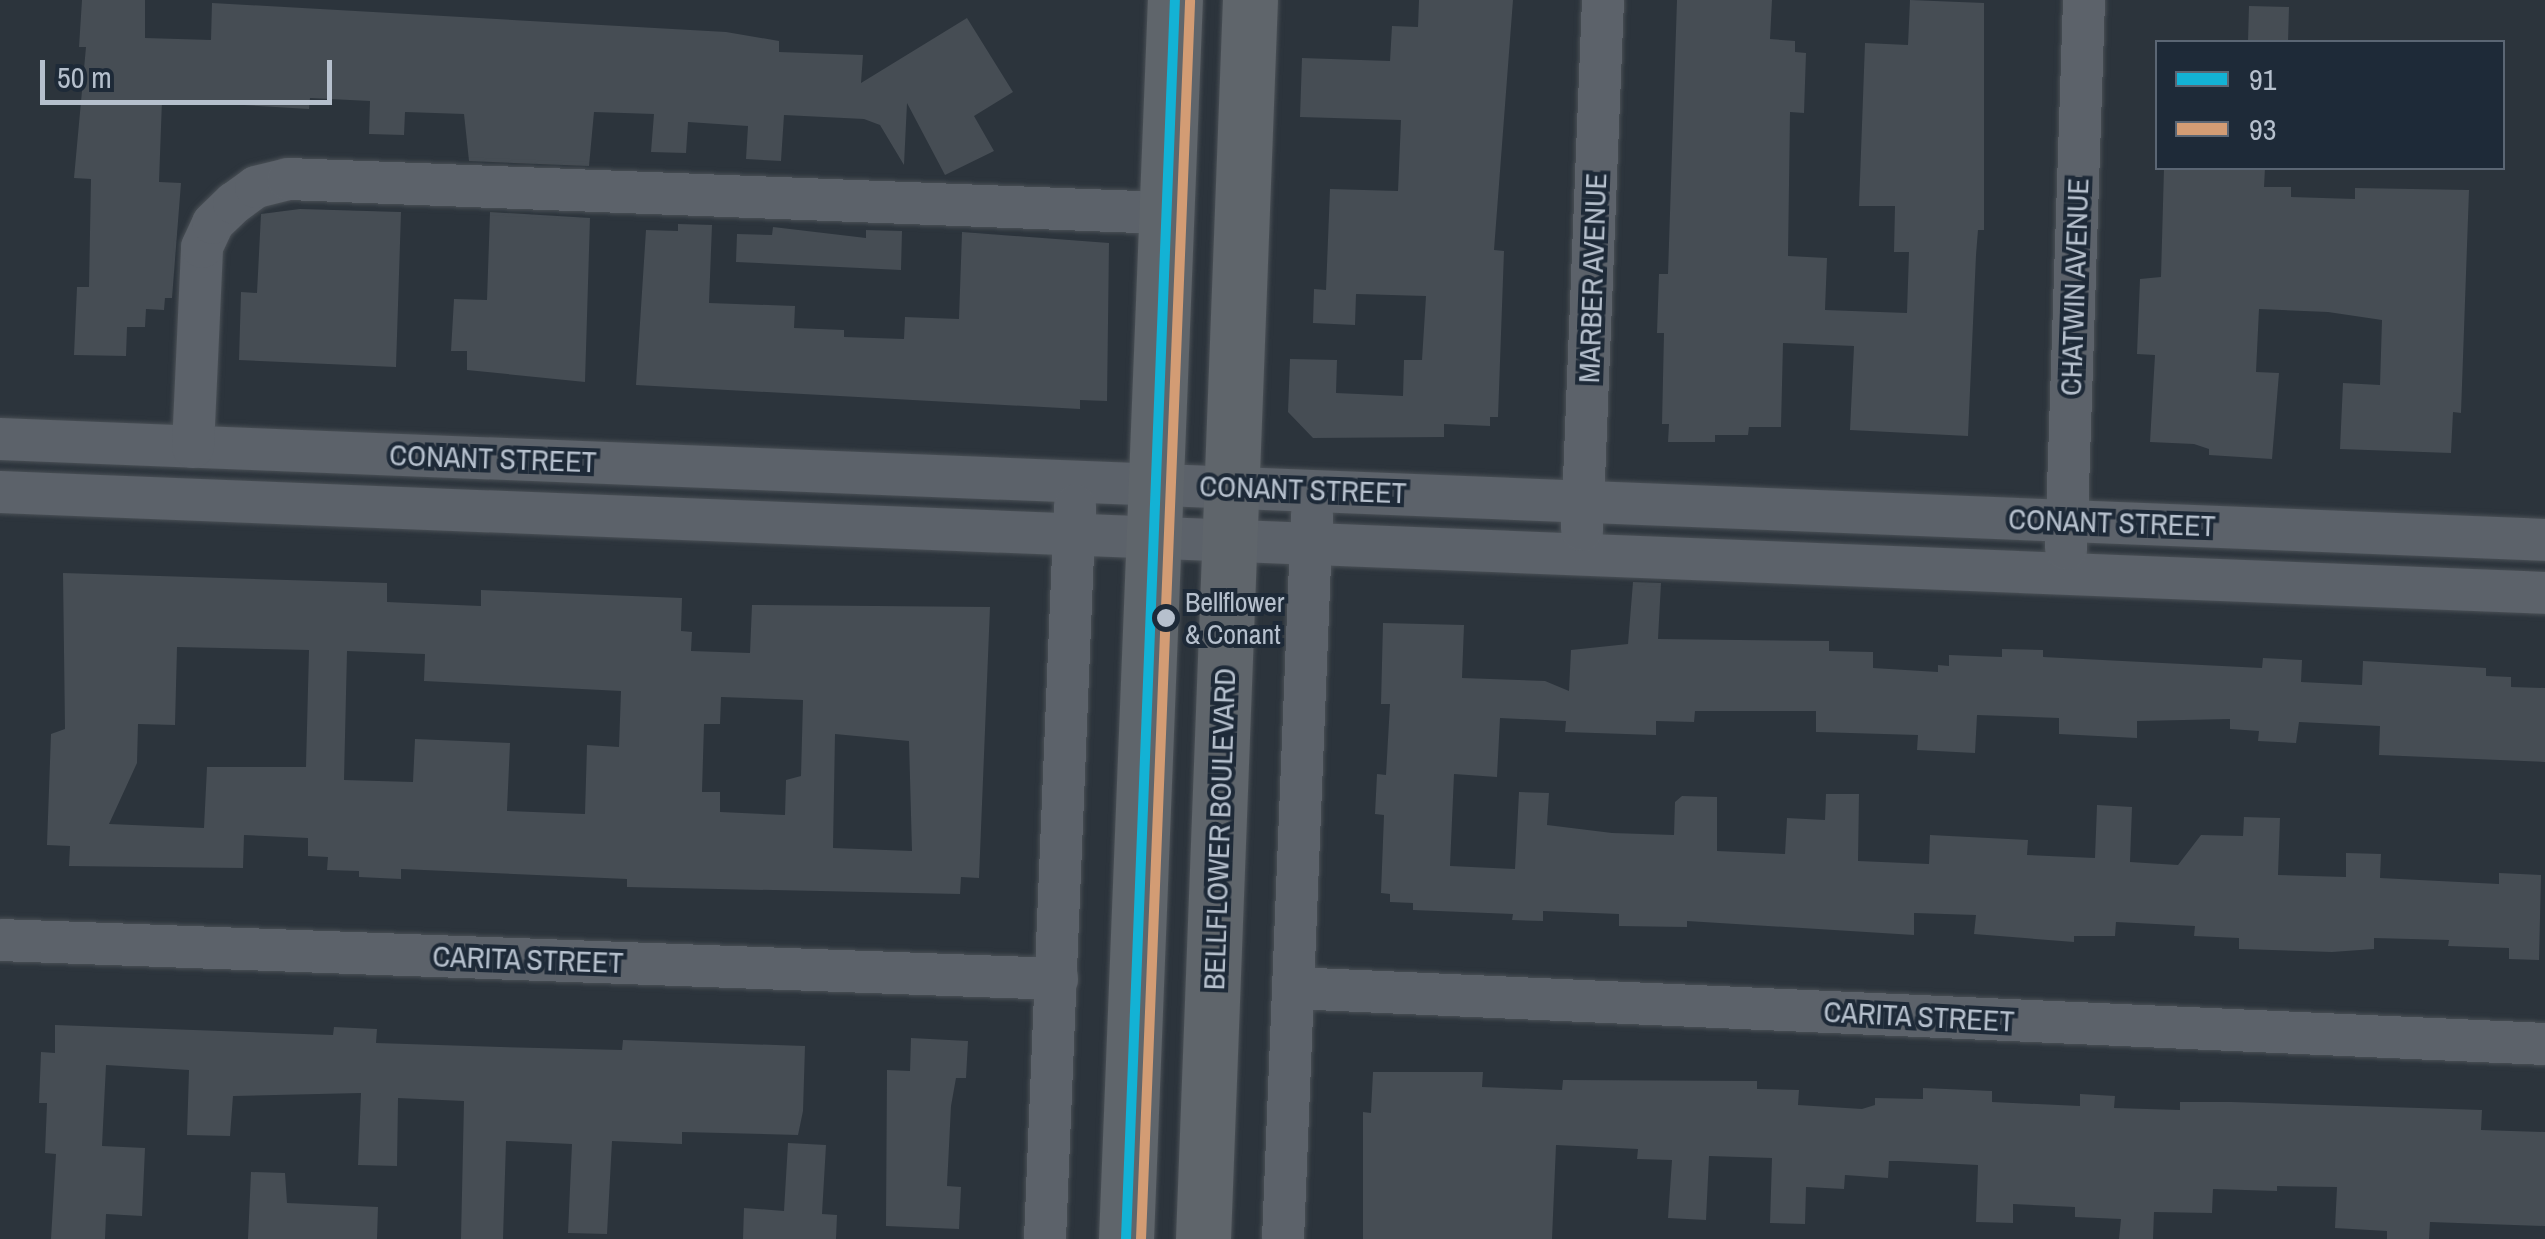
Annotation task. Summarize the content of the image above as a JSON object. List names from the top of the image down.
{
  "streets": {
    "main road": ["BELLFLOWER BOULEVARD"],
    "street": [
      "MARBER AVENUE",
      "CHATWIN AVENUE",
      "CONANT STREET",
      "CARITA STREET"
    ]
  },
  "crossings": [
    ["MARBER AVENUE", "CONANT STREET"],
    ["CHATWIN AVENUE", "CONANT STREET"],
    ["CONANT STREET", "BELLFLOWER BOULEVARD"]
  ],
  "places": ["Bellflower & Conant"],
  "lines": ["transit line 91", "transit line 93"],
  "legend": ["91", "93"],
  "scale_bar": "50 m"
}
